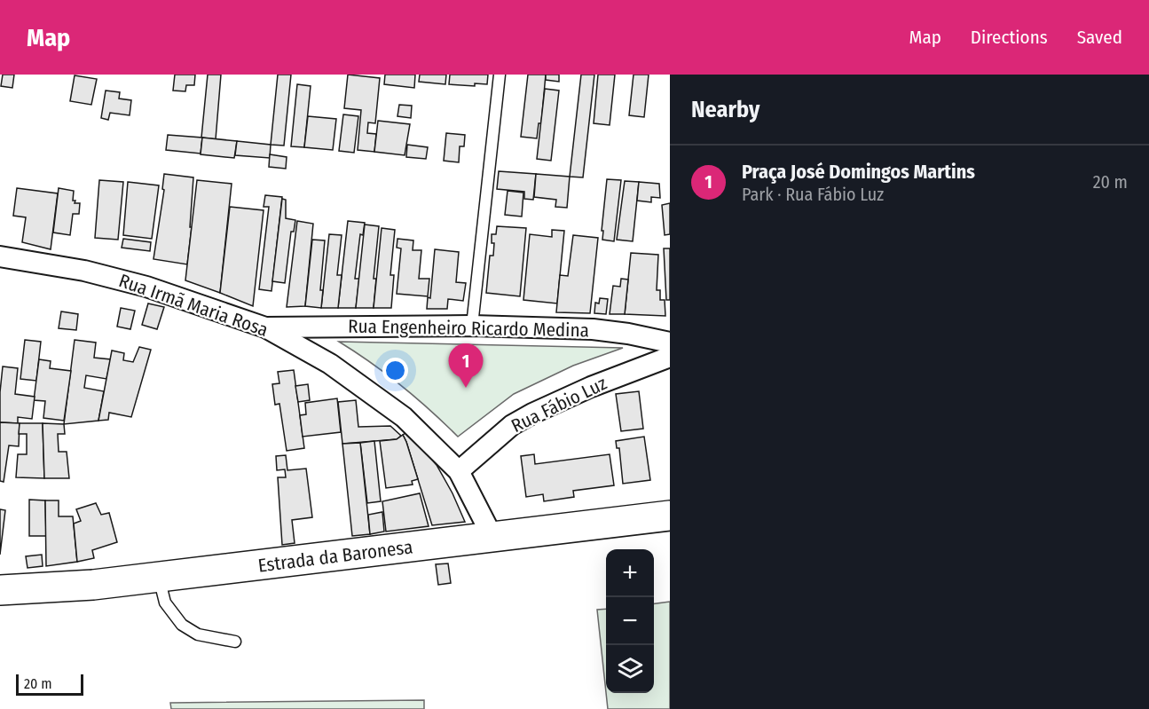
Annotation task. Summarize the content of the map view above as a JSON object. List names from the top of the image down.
{
  "streets": {
    "main road": ["Estrada da Baronesa"],
    "street": ["Rua Irmã Maria Rosa", "Rua Engenheiro Ricardo Medina", "Rua Fábio Luz"]
  },
  "crossings": [
    ["Rua Irmã Maria Rosa", "Rua Engenheiro Ricardo Medina"],
    ["Rua Irmã Maria Rosa", "Rua Fábio Luz"],
    ["Rua Irmã Maria Rosa", "Estrada da Baronesa"]
  ],
  "scale_bar": "20 m",
  "page": {
    "header": "Map",
    "nav": ["Map", "Directions", "Saved"],
    "heading": "Nearby",
    "list": [
      {
        "mark": "1",
        "name": "Praça José Domingos Martins",
        "note": "Park · Rua Fábio Luz",
        "value": "20 m"
      }
    ],
    "pins": "1",
    "map_buttons": ["+", "−"],
    "scale": "20 m"
  }
}
